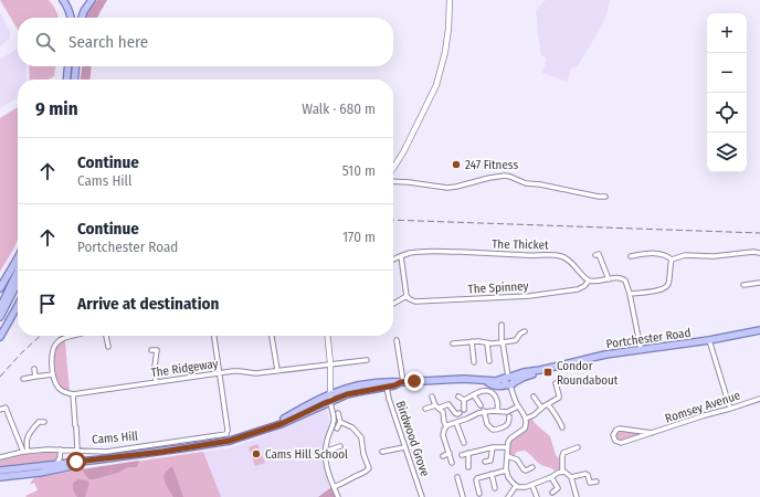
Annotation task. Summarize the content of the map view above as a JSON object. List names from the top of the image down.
{
  "streets": {
    "main road": ["Portchester Road", "Cams Hill"],
    "street": [
      "The Thicket",
      "The Spinney",
      "The Ridgeway",
      "Romsey Avenue",
      "Birdwood Grove"
    ]
  },
  "crossings": [
    ["The Thicket", "The Spinney"],
    ["Portchester Road", "Cams Hill"],
    ["Portchester Road", "Birdwood Grove"],
    ["The Ridgeway", "Cams Hill"]
  ],
  "places": {
    "other": ["247 Fitness", "Cams Hill School"],
    "transit": ["Condor Roundabout"]
  },
  "page": {
    "map_buttons": ["+", "−"],
    "search": "Search here",
    "heading": ["9 min", "Walk · 680 m"],
    "list": [
      ["Continue", "Cams Hill", "510 m"],
      ["Continue", "Portchester Road", "170 m"],
      "Arrive at destination"
    ]
  }
}
